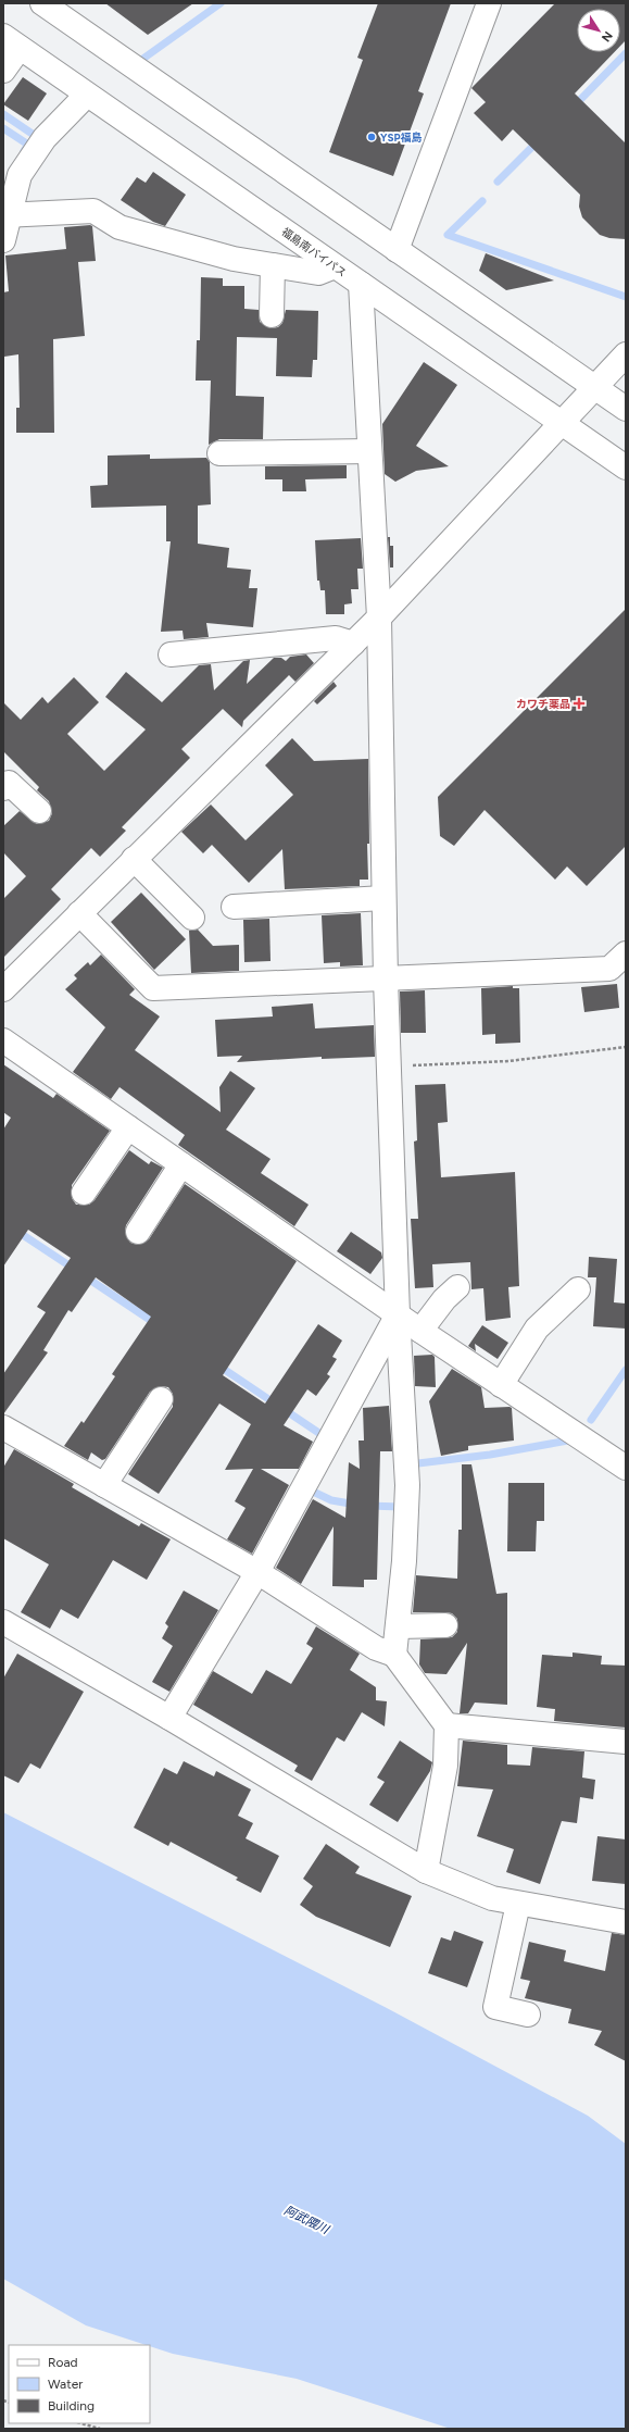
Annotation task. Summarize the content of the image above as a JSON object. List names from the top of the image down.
{
  "streets": {
    "main road": ["福島南バイパス"]
  },
  "water": ["阿武隈川"],
  "places": {
    "other": ["YSP福島"],
    "health": ["カワチ薬品"]
  },
  "legend": ["Road", "Water", "Building"],
  "north": "bottom right"
}
